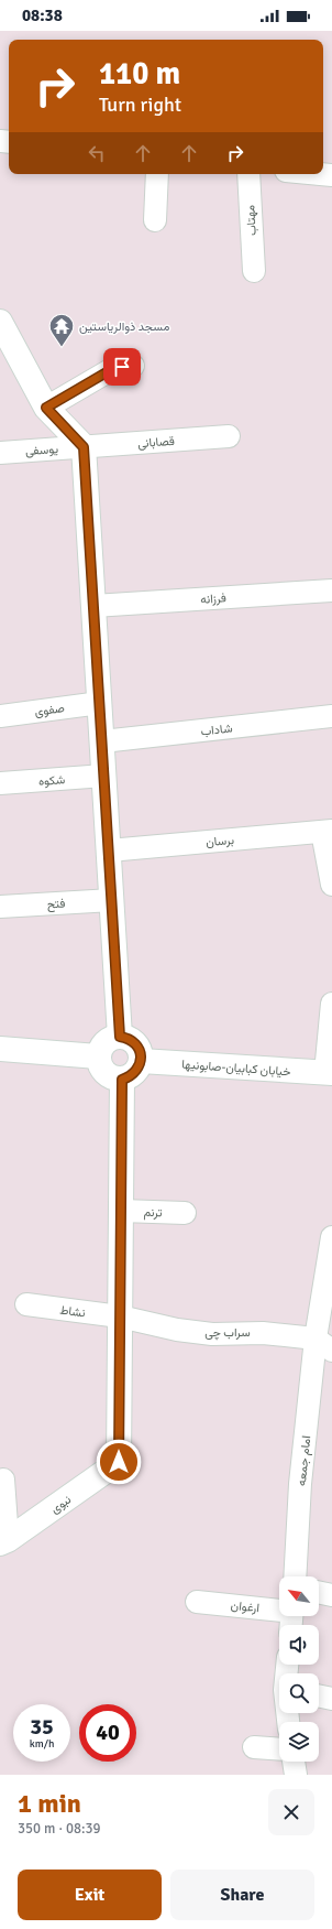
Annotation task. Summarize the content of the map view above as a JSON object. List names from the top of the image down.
{
  "streets": {
    "street": [
      "مهتاب",
      "قصابانی",
      "یوسفی",
      "فرزانه",
      "صفوی",
      "شاداب",
      "شکوه",
      "برسان",
      "فتح",
      "خیابان کبابیان-صابونیها",
      "ترنم",
      "نشاط",
      "سراب چی",
      "امام جمعه",
      "نبوی",
      "ارغوان"
    ]
  },
  "crossings": [
    ["قصابانی", "یوسفی"],
    ["نشاط", "سراب چی"],
    ["نشاط", "نبوی"],
    ["سراب چی", "امام جمعه"],
    ["سراب چی", "نبوی"]
  ],
  "places": {
    "temple": ["مسجد ذوالریاستین"]
  },
  "north": "top left",
  "page": {
    "status": "08:38",
    "turn": ["110 m", "Turn right"],
    "speed": "35 km/h",
    "limit": "40",
    "heading": ["1 min", "350 m · 08:39"],
    "buttons": ["Exit", "Share"]
  }
}
